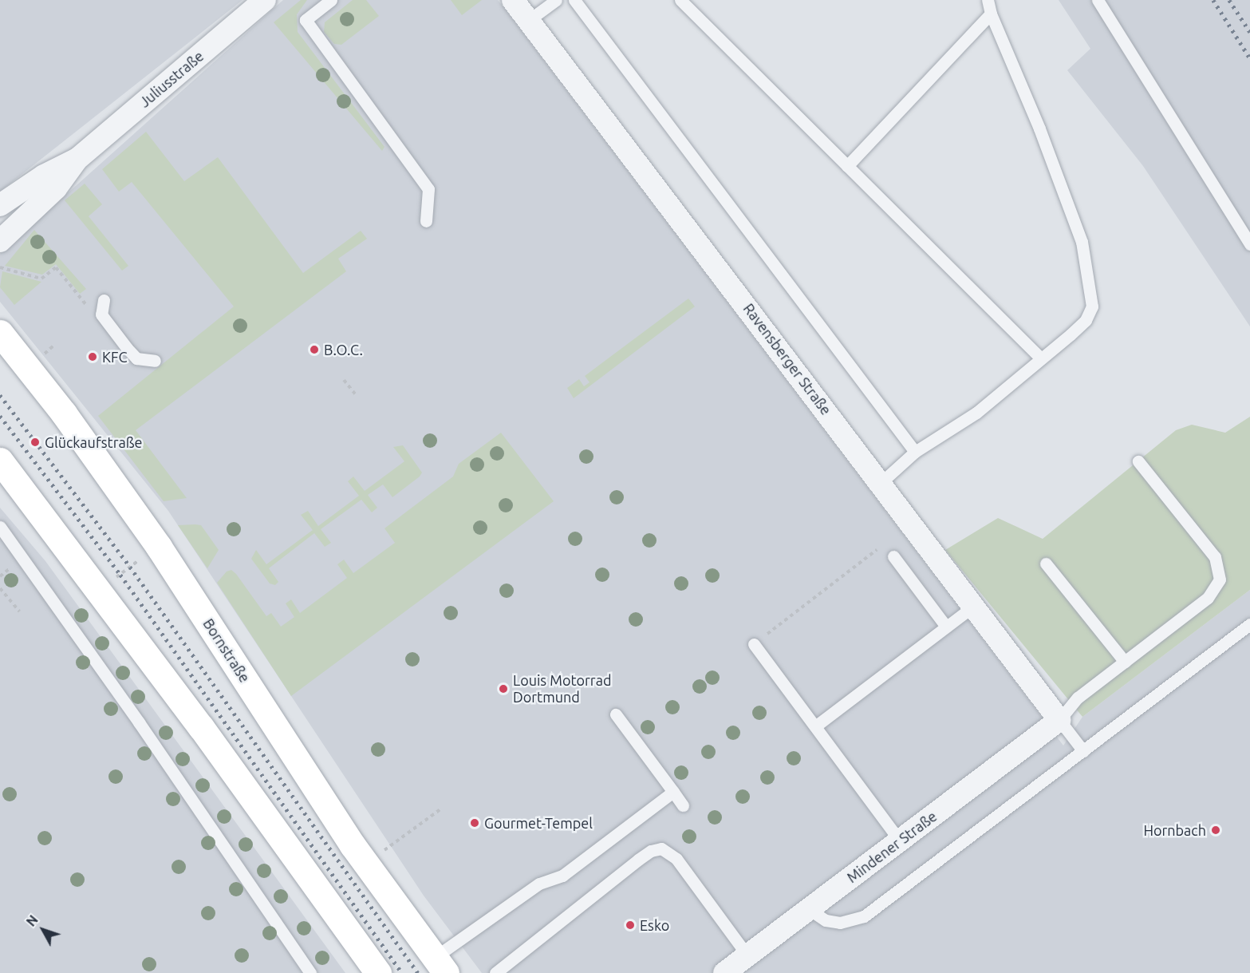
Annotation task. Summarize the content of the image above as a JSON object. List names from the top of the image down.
{
  "streets": {
    "main road": ["Bornstraße"],
    "street": ["Juliusstraße", "Ravensberger Straße", "Mindener Straße"]
  },
  "crossings": [
    ["Ravensberger Straße", "Mindener Straße"]
  ],
  "places": [
    "B.O.C.",
    "KFC",
    "Glückaufstraße",
    "Louis Motorrad Dortmund",
    "Gourmet-Tempel",
    "Hornbach",
    "Esko"
  ],
  "north": "top left"
}
